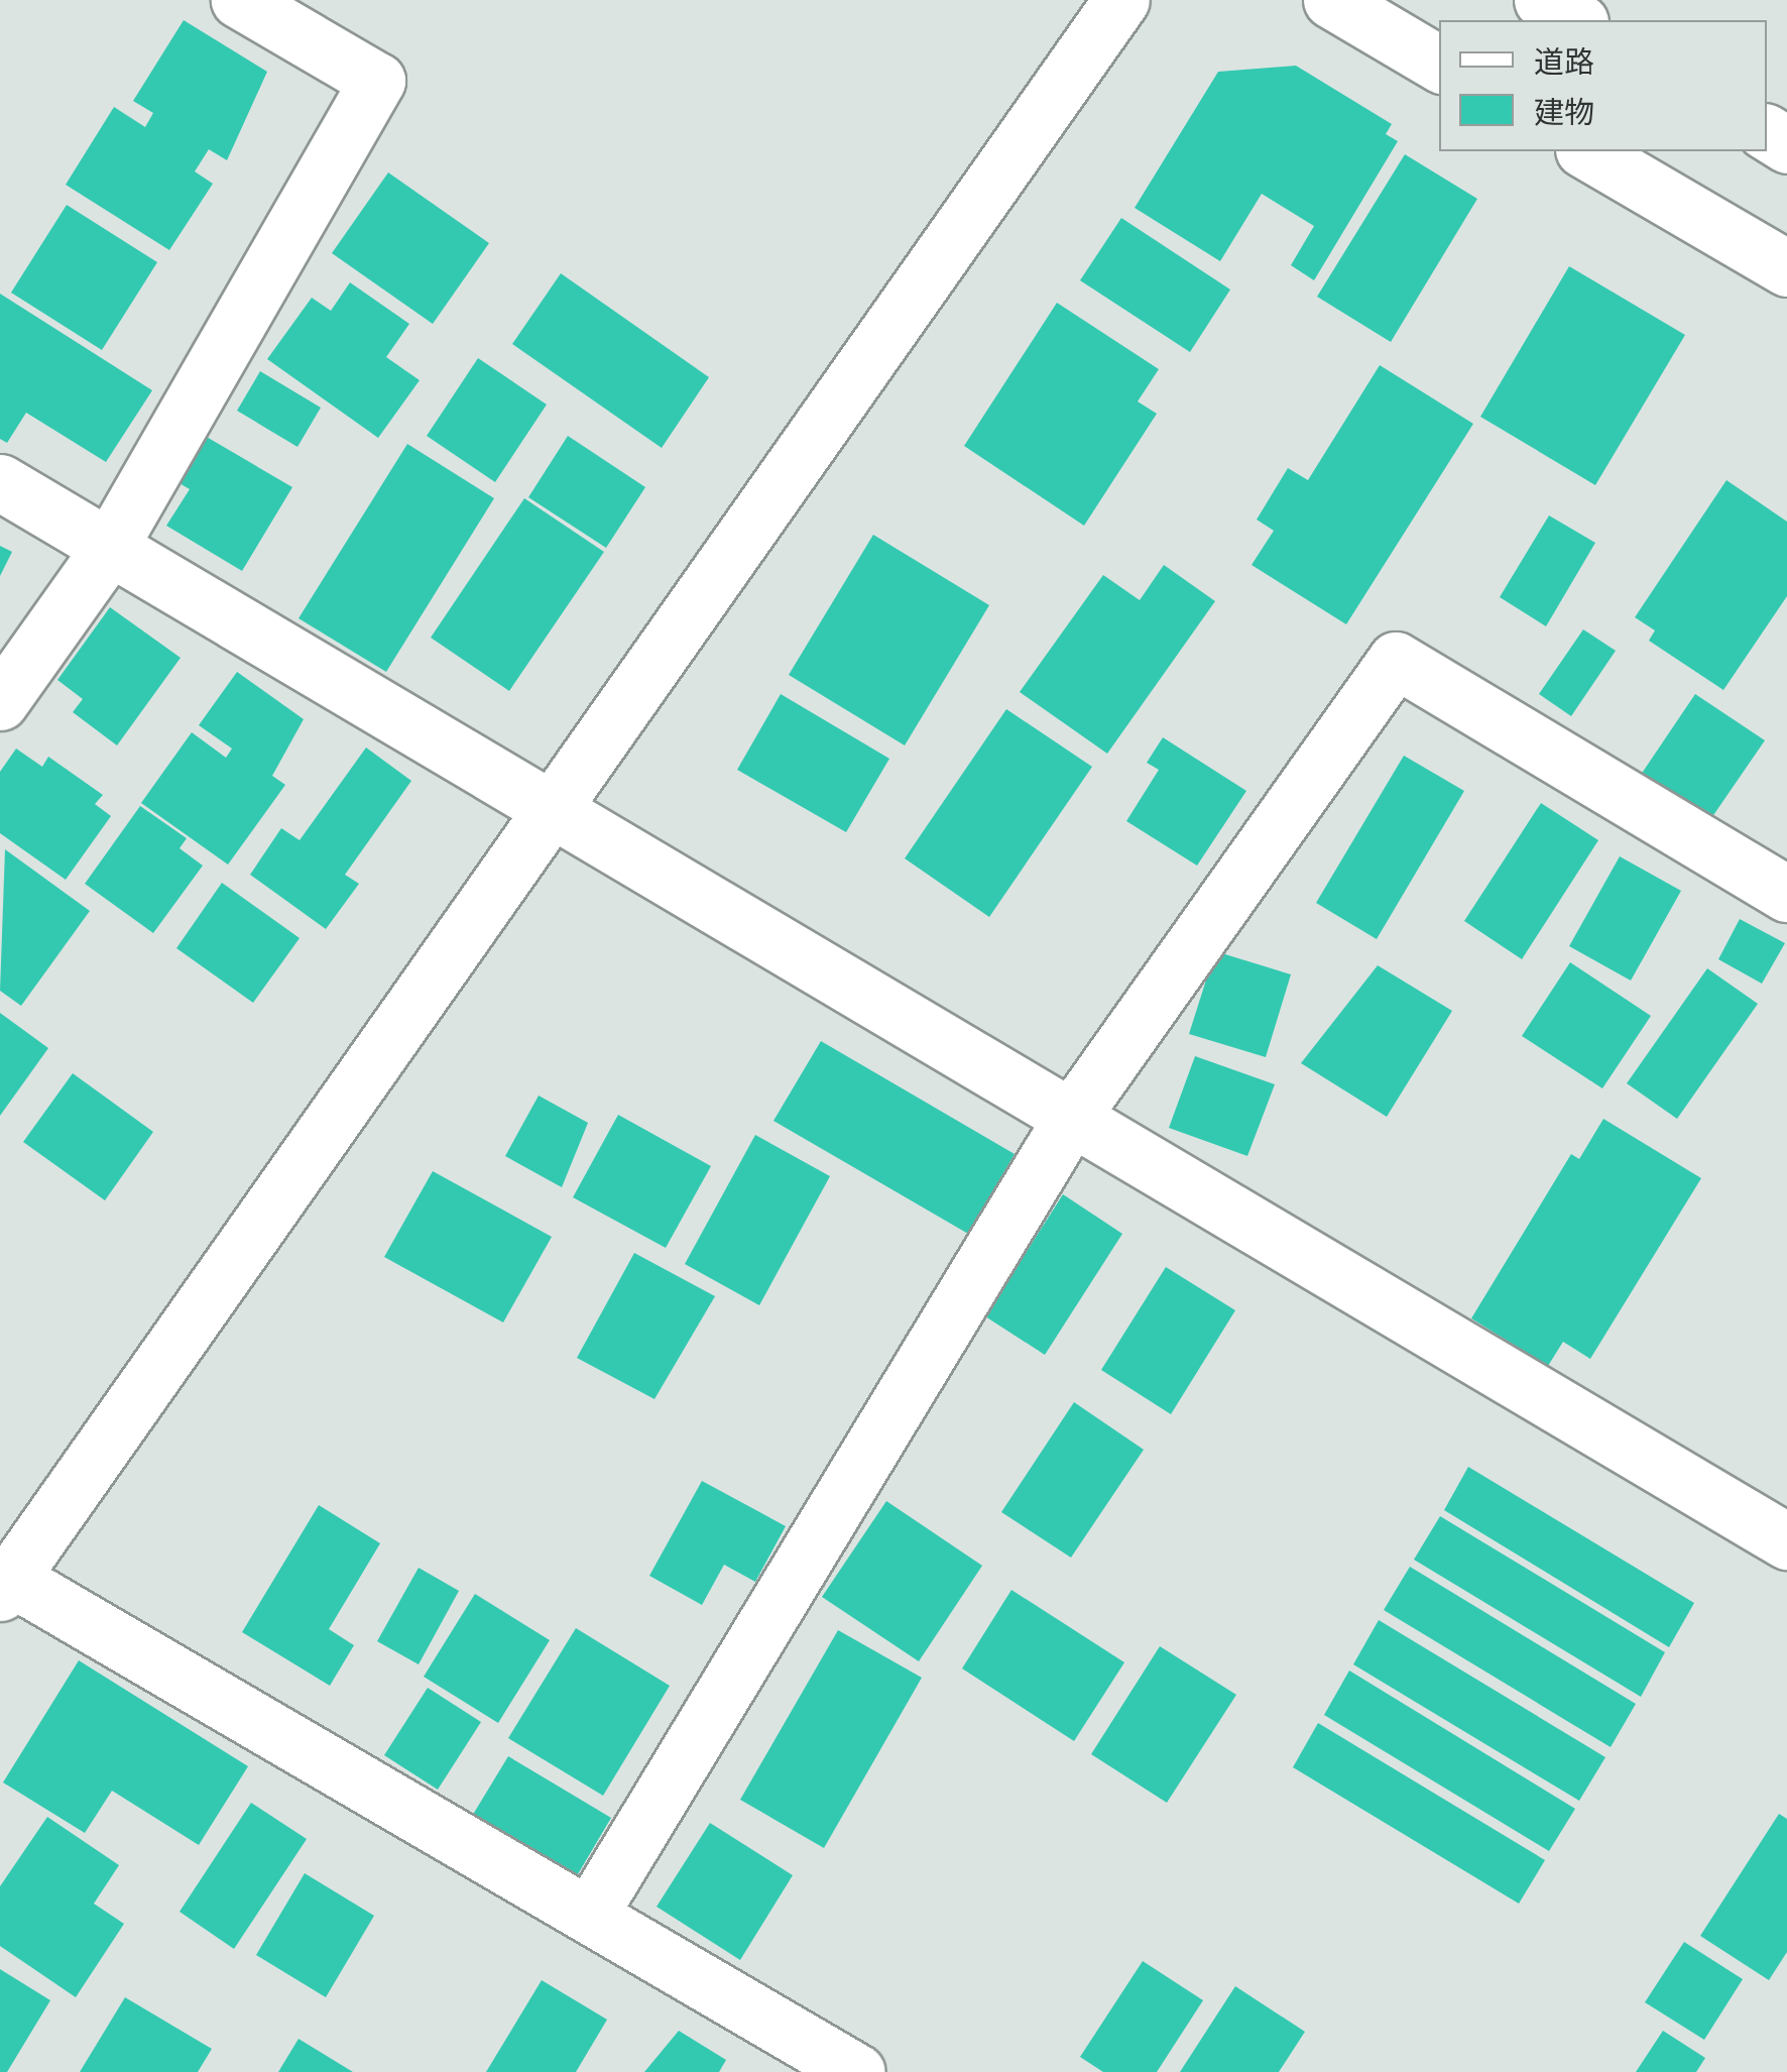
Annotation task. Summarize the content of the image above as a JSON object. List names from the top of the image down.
{
  "legend": ["道路", "建物"]
}
